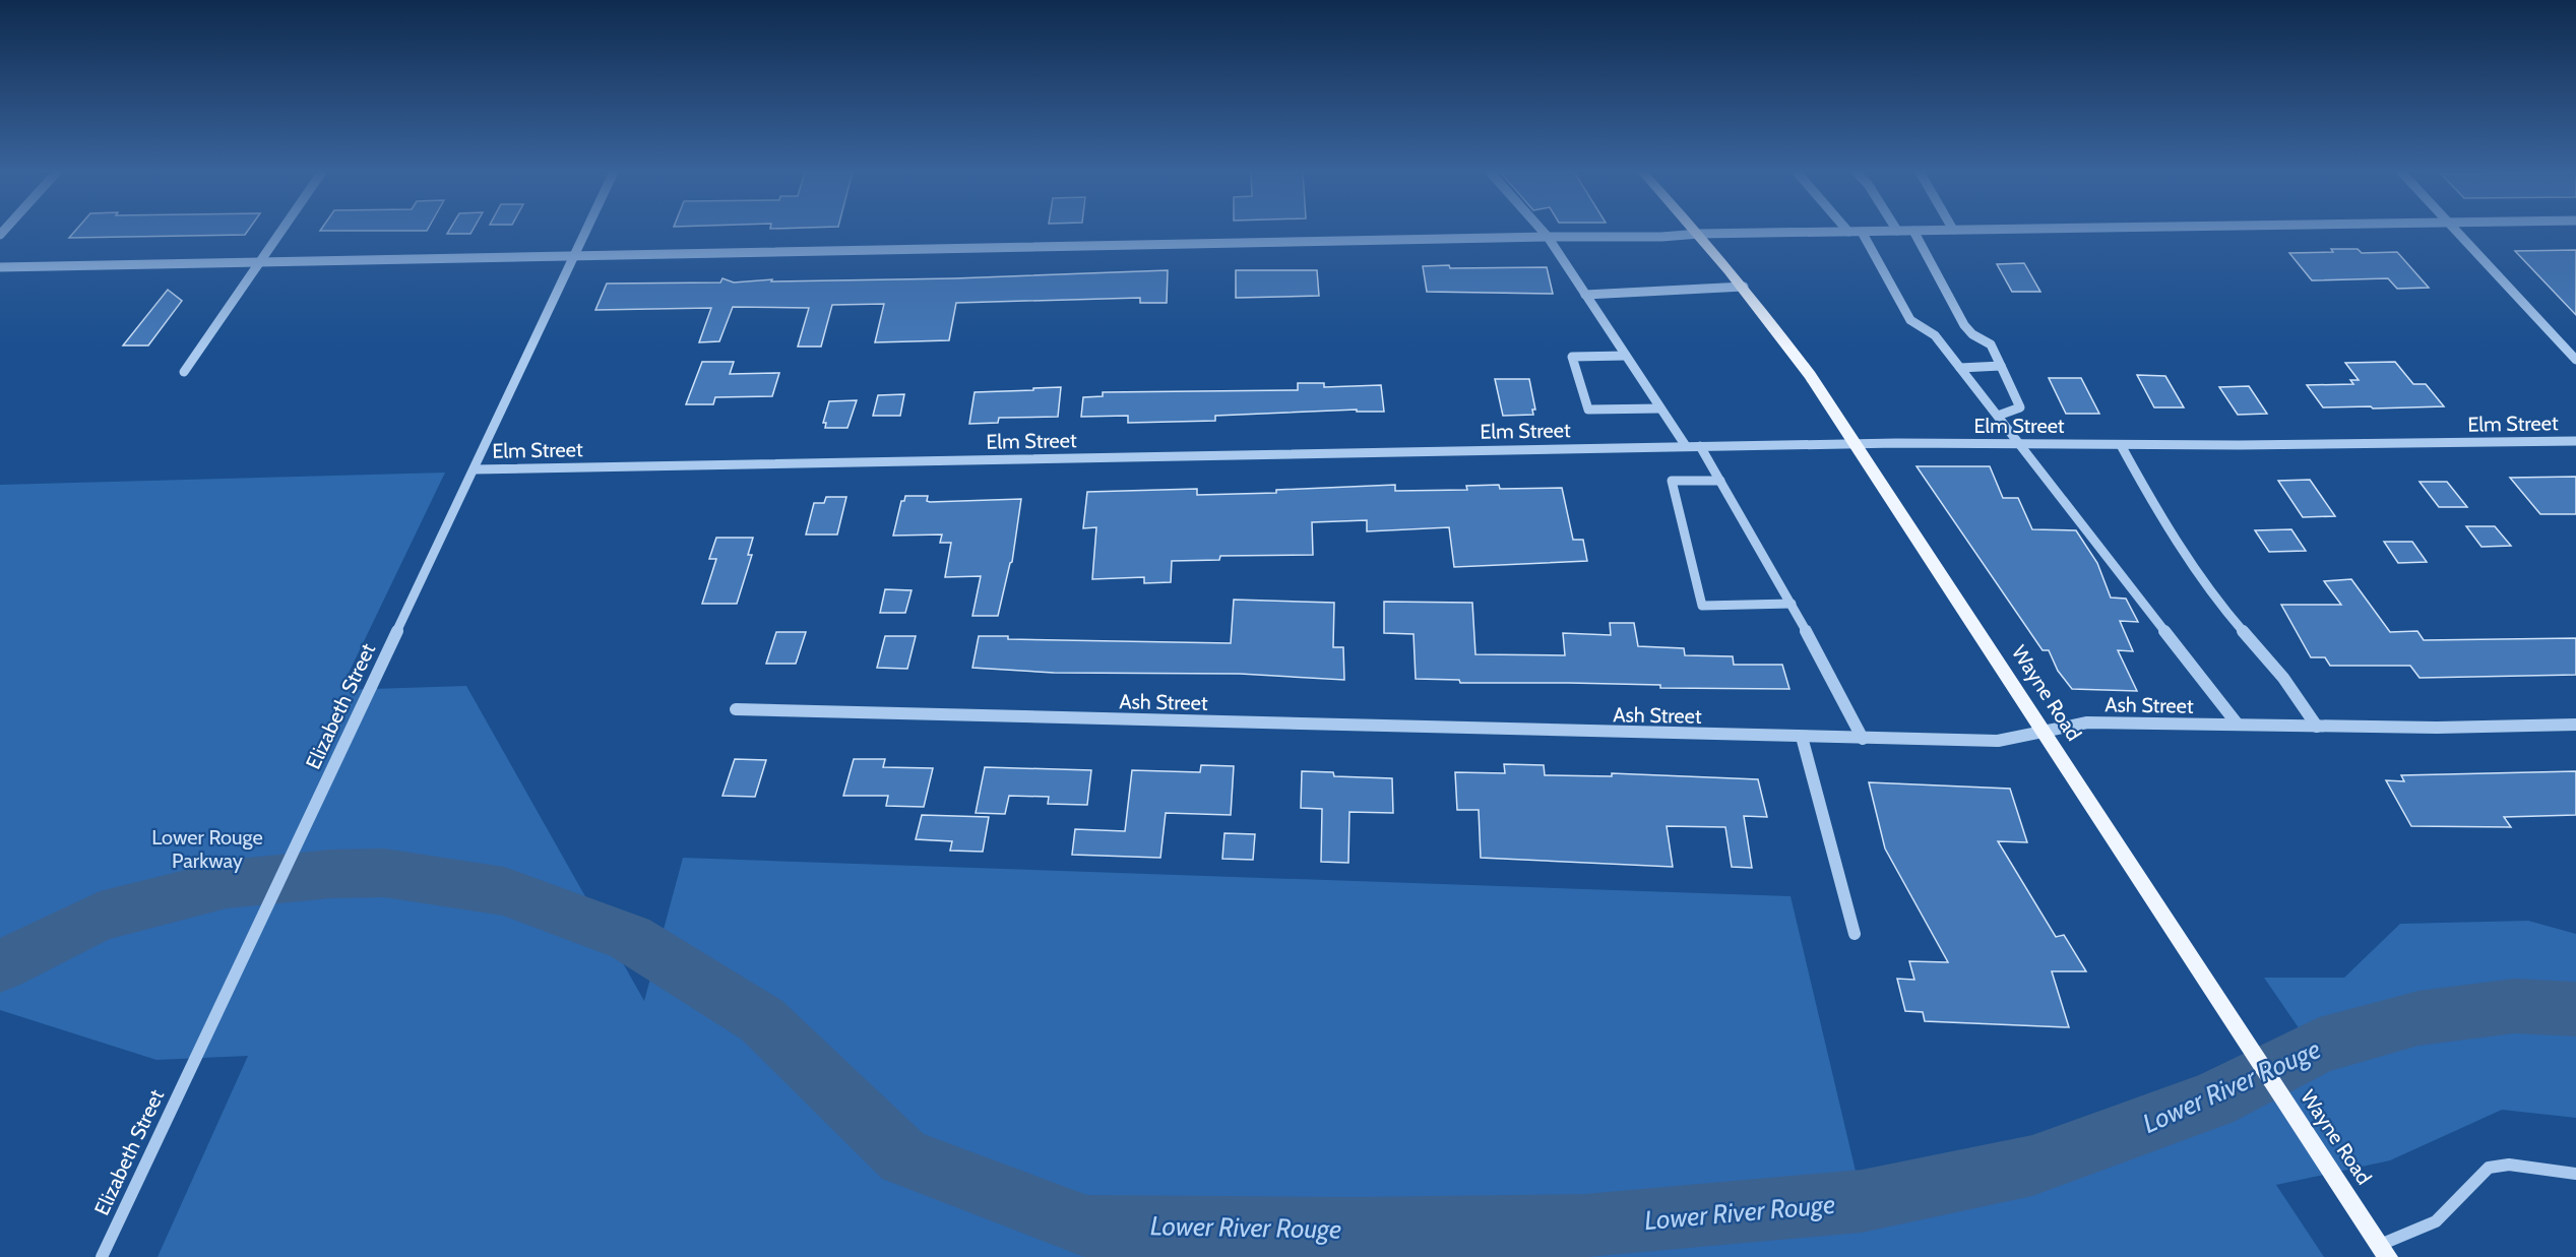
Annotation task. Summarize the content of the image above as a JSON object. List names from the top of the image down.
{
  "streets": {
    "main road": ["Wayne Road"],
    "street": ["Elm Street", "Ash Street", "Elizabeth Street"]
  },
  "crossings": [
    ["Elm Street", "Wayne Road"],
    ["Elm Street", "Elizabeth Street"],
    ["Wayne Road", "Ash Street"]
  ],
  "water": ["Lower River Rouge"],
  "parks": ["Lower Rouge Parkway"]
}
